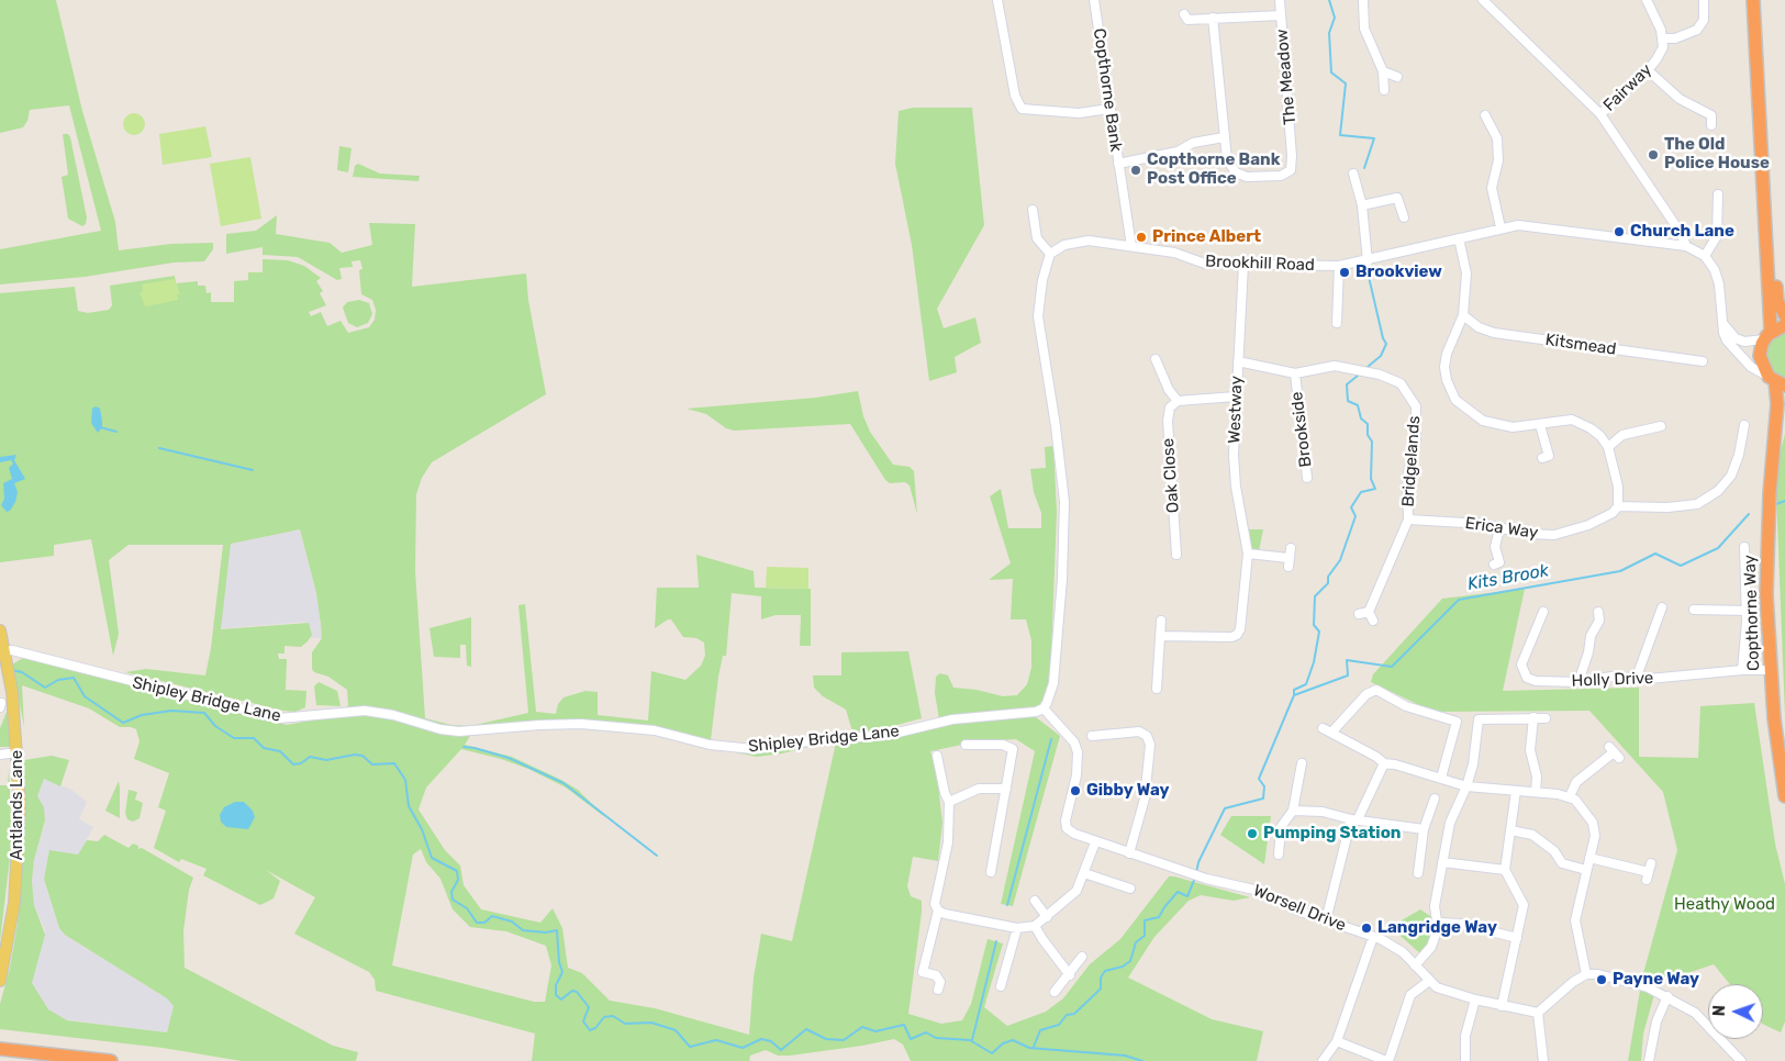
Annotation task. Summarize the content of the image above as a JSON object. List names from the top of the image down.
{
  "streets": {
    "highway": ["Copthorne Way"],
    "main road": ["Antlands Lane"],
    "street": [
      "The Meadow",
      "Fairway",
      "Copthorne Bank",
      "Brookhill Road",
      "Kitsmead",
      "Westway",
      "Brookside",
      "Bridgelands",
      "Oak Close",
      "Erica Way",
      "Holly Drive",
      "Shipley Bridge Lane",
      "Worsell Drive"
    ]
  },
  "crossings": [
    ["Copthorne Bank", "Brookhill Road"],
    ["Brookhill Road", "Westway"],
    ["Westway", "Brookside"],
    ["Brookside", "Bridgelands"],
    ["Bridgelands", "Erica Way"],
    ["Copthorne Way", "Holly Drive"],
    ["Shipley Bridge Lane", "Antlands Lane"],
    ["Shipley Bridge Lane", "Worsell Drive"]
  ],
  "water": ["Kits Brook"],
  "parks": ["Heathy Wood"],
  "places": [
    "The Old Police House",
    "Copthorne Bank Post Office",
    "Church Lane",
    "Prince Albert",
    "Brookview",
    "Gibby Way",
    "Pumping Station",
    "Langridge Way",
    "Payne Way"
  ],
  "north": "left"
}
